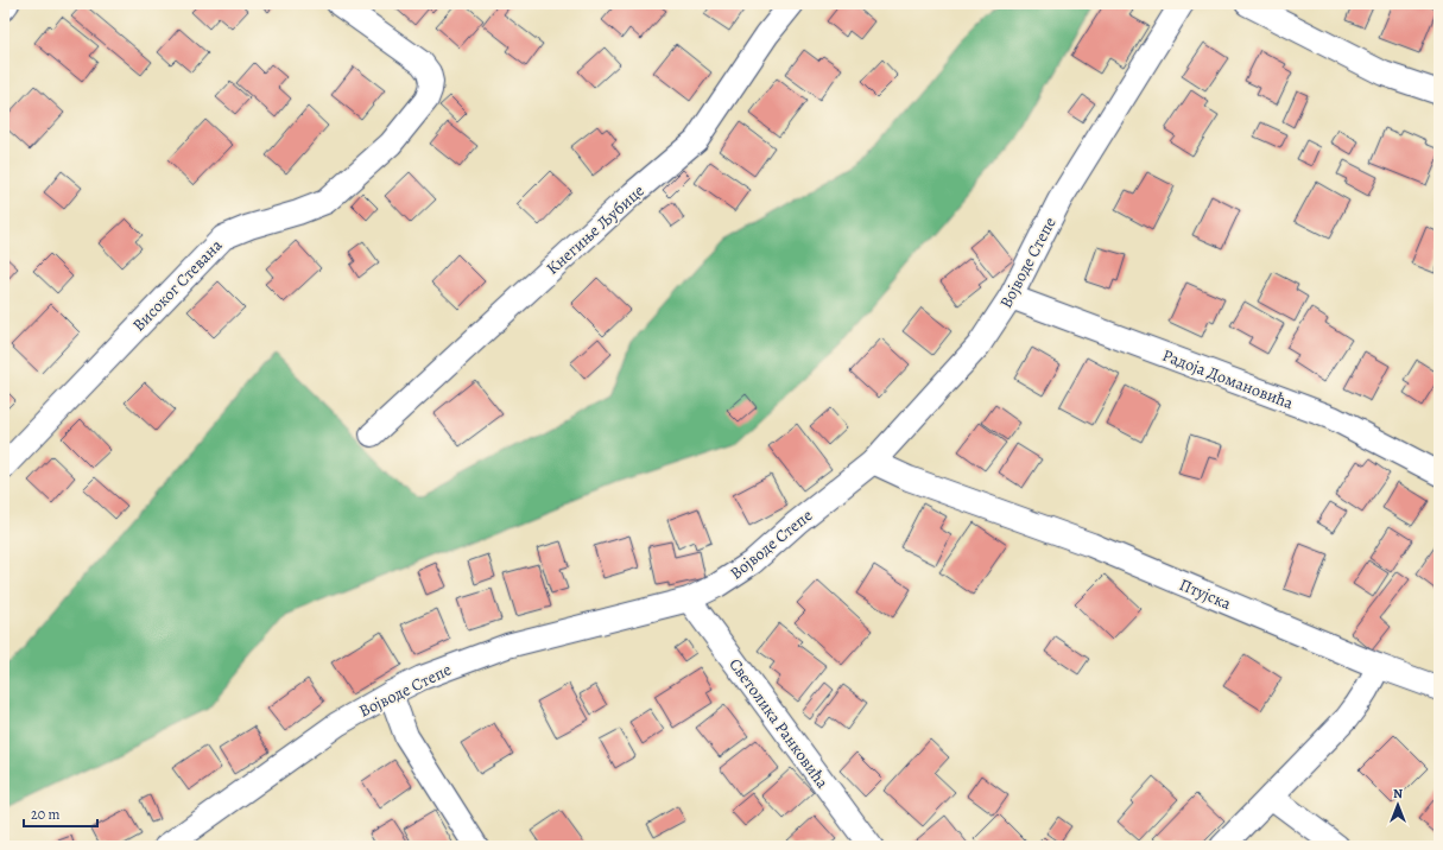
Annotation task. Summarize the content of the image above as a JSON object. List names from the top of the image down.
{
  "streets": {
    "street": [
      "Кнегиње Љубице",
      "Војводе Степе",
      "Високог Стевана",
      "Радоја Домановића",
      "Птујска",
      "Светолика Ранковића"
    ]
  },
  "crossings": [
    ["Војводе Степе", "Радоја Домановића"],
    ["Војводе Степе", "Птујска"],
    ["Војводе Степе", "Светолика Ранковића"]
  ],
  "scale_bar": "20 m",
  "north": "top"
}
